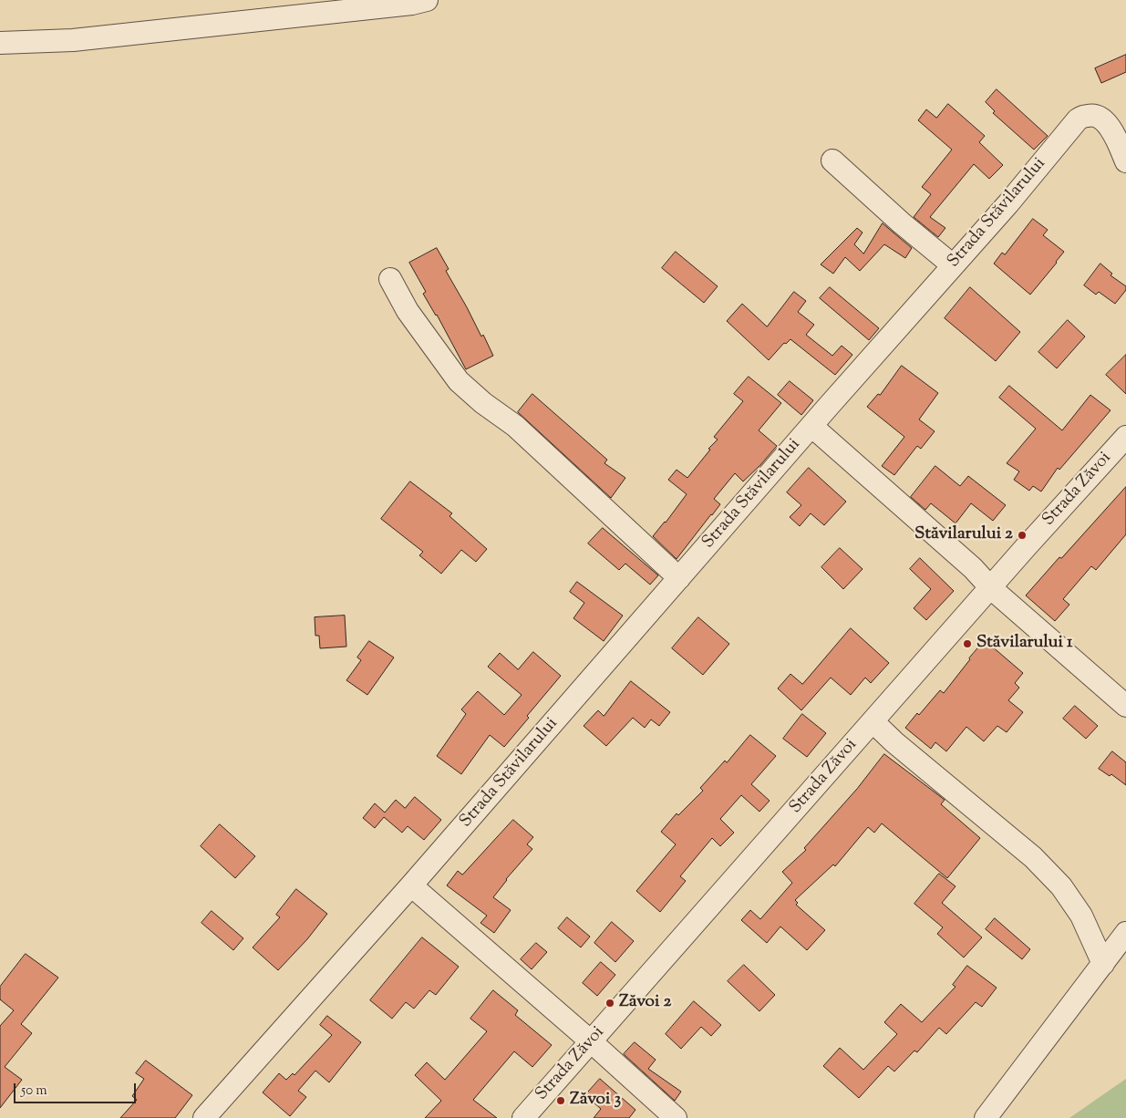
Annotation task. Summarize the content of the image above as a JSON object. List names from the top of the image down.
{
  "streets": {
    "street": ["Strada Stăvilarului", "Strada Zăvoi"]
  },
  "crossings": [
    ["Strada Stăvilarului", "Strada Zăvoi"]
  ],
  "places": [
    "Stăvilarului 2",
    "Stăvilarului 1",
    "Zăvoi 2",
    "Zăvoi 3"
  ],
  "scale_bar": "50 m"
}
